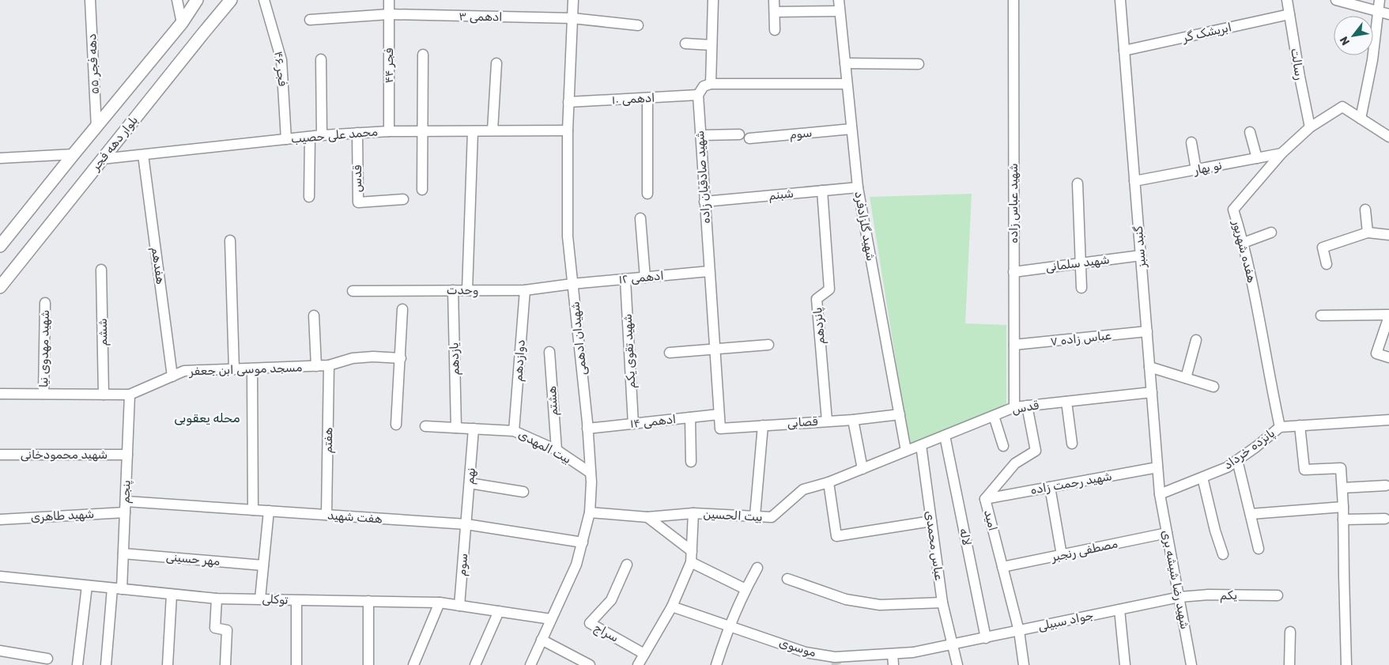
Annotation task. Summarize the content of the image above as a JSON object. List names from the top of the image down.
{
  "streets": {
    "main road": ["بلوار دهه فجر"],
    "street": [
      "ادهمی ۳",
      "ابریشک گر",
      "دهه فجر ۵۵",
      "رسالت",
      "فجر ۴۴",
      "فجر ۴۶",
      "ادهمی ۱۰",
      "سوم",
      "محمد علی حصیب",
      "نو بهار",
      "شهید صادقیان زاده",
      "قدس",
      "شبنم",
      "شهید عباس زاده",
      "شهید گلزادفرد",
      "گنبد سبز",
      "هفده شهریور",
      "شهید سلمانی",
      "هفدهم",
      "ادهمی ۱۲",
      "وحدت",
      "پانزدهم",
      "ششم",
      "شهیدان ادهمی",
      "عباس زاده ۷",
      "شهید مهدوی نیا",
      "شهید تقوی یکم",
      "یازدهم",
      "دوازدهم",
      "مسجد موسی ابن جعفر",
      "هشتم",
      "ادهمی ۱۴",
      "قصابی",
      "هفتم",
      "بیت المهدی",
      "پانزده خرداد",
      "شهید محمودخانی",
      "نهم",
      "شهید رحمت زاده",
      "پنجم",
      "شهید طاهری",
      "بیت الحسین",
      "هفت شهید",
      "امید",
      "لاله",
      "عباس محمدی",
      "مصطفی رنجبر",
      "مهر حسینی",
      "شهید رضا شیشه بری",
      "یکم",
      "توکلی",
      "جواد سبیلی",
      "سراج",
      "موسوی"
    ]
  },
  "crossings": [
    ["ادهمی ۳", "فجر ۴۴"],
    ["ادهمی ۳", "شهیدان ادهمی"],
    ["ابریشک گر", "رسالت"],
    ["ابریشک گر", "گنبد سبز"],
    ["دهه فجر ۵۵", "بلوار دهه فجر"],
    ["رسالت", "هفده شهریور"],
    ["فجر ۴۴", "محمد علی حصیب"],
    ["فجر ۴۶", "محمد علی حصیب"],
    ["ادهمی ۱۰", "شهید صادقیان زاده"],
    ["ادهمی ۱۰", "شهیدان ادهمی"],
    ["سوم", "شهید گلزادفرد"],
    ["سوم", "نهم"],
    ["سوم", "هفت شهید"],
    ["سوم", "توکلی"],
    ["محمد علی حصیب", "بلوار دهه فجر"],
    ["محمد علی حصیب", "قدس"],
    ["محمد علی حصیب", "هفدهم"],
    ["محمد علی حصیب", "شهیدان ادهمی"],
    ["نو بهار", "گنبد سبز"],
    ["نو بهار", "هفده شهریور"],
    ["شهید صادقیان زاده", "شبنم"],
    ["شهید صادقیان زاده", "ادهمی ۱۲"],
    ["شهید صادقیان زاده", "ادهمی ۱۴"],
    ["شهید صادقیان زاده", "قصابی"],
    ["قدس", "شهید عباس زاده"],
    ["قدس", "شهید گلزادفرد"],
    ["قدس", "گنبد سبز"],
    ["قدس", "بیت الحسین"],
    ["قدس", "امید"],
    ["قدس", "لاله"],
    ["قدس", "عباس محمدی"],
    ["شبنم", "شهید گلزادفرد"],
    ["شبنم", "پانزدهم"],
    ["شهید عباس زاده", "شهید سلمانی"],
    ["شهید عباس زاده", "عباس زاده ۷"],
    ["شهید گلزادفرد", "قصابی"],
    ["شهید گلزادفرد", "بیت الحسین"],
    ["گنبد سبز", "شهید سلمانی"],
    ["گنبد سبز", "عباس زاده ۷"],
    ["گنبد سبز", "پانزده خرداد"],
    ["گنبد سبز", "شهید رحمت زاده"],
    ["گنبد سبز", "شهید رضا شیشه بری"],
    ["هفده شهریور", "پانزده خرداد"],
    ["هفدهم", "مسجد موسی ابن جعفر"],
    ["ادهمی ۱۲", "وحدت"],
    ["ادهمی ۱۲", "شهیدان ادهمی"],
    ["ادهمی ۱۲", "شهید تقوی یکم"],
    ["وحدت", "شهیدان ادهمی"],
    ["وحدت", "یازدهم"],
    ["وحدت", "دوازدهم"],
    ["پانزدهم", "قصابی"],
    ["ششم", "مسجد موسی ابن جعفر"],
    ["شهیدان ادهمی", "ادهمی ۱۴"],
    ["شهیدان ادهمی", "بیت المهدی"],
    ["شهیدان ادهمی", "بیت الحسین"],
    ["شهیدان ادهمی", "هفت شهید"],
    ["شهیدان ادهمی", "توکلی"],
    ["شهید مهدوی نیا", "مسجد موسی ابن جعفر"],
    ["شهید تقوی یکم", "ادهمی ۱۴"],
    ["یازدهم", "بیت المهدی"],
    ["دوازدهم", "بیت المهدی"],
    ["مسجد موسی ابن جعفر", "هفتم"],
    ["مسجد موسی ابن جعفر", "پنجم"],
    ["هشتم", "بیت المهدی"],
    ["ادهمی ۱۴", "قصابی"],
    ["هفتم", "هفت شهید"],
    ["بیت المهدی", "نهم"],
    ["پانزده خرداد", "شهید رضا شیشه بری"],
    ["شهید محمودخانی", "پنجم"],
    ["نهم", "هفت شهید"],
    ["شهید رحمت زاده", "امید"],
    ["پنجم", "شهید طاهری"],
    ["پنجم", "هفت شهید"],
    ["پنجم", "مهر حسینی"],
    ["پنجم", "توکلی"],
    ["امید", "مصطفی رنجبر"],
    ["امید", "جواد سبیلی"],
    ["لاله", "جواد سبیلی"],
    ["عباس محمدی", "جواد سبیلی"],
    ["عباس محمدی", "موسوی"],
    ["مصطفی رنجبر", "شهید رضا شیشه بری"],
    ["شهید رضا شیشه بری", "یکم"],
    ["شهید رضا شیشه بری", "جواد سبیلی"],
    ["یکم", "جواد سبیلی"],
    ["جواد سبیلی", "موسوی"]
  ],
  "districts": ["محله یعقوبی"],
  "north": "bottom left"
}
